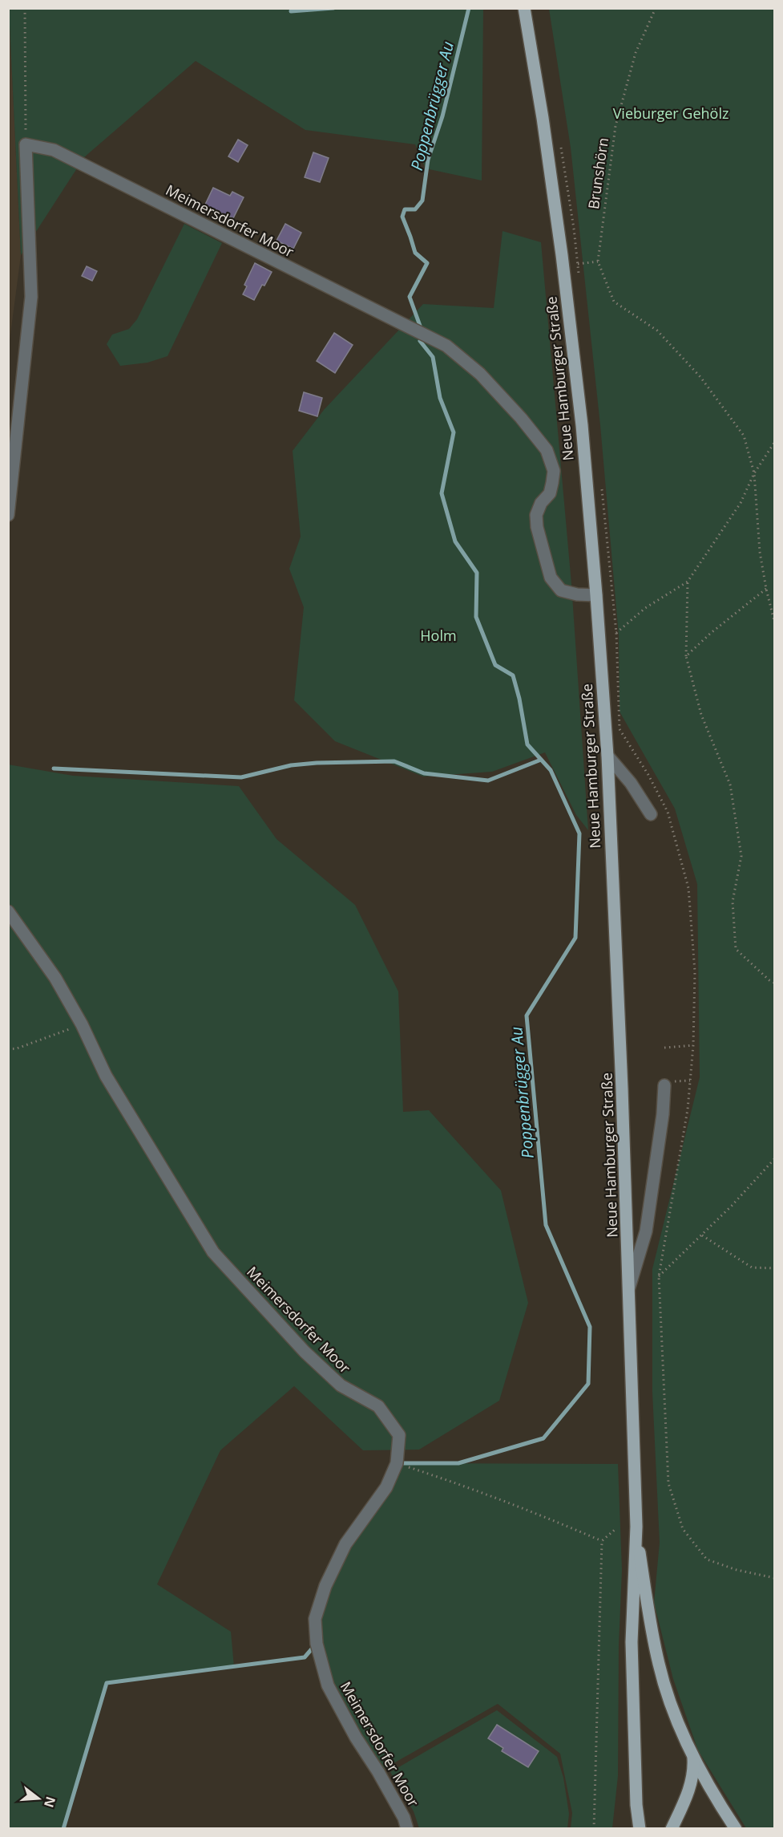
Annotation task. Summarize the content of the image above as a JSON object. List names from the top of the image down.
{
  "streets": {
    "main road": ["Neue Hamburger Straße"],
    "street": ["Meimersdorfer Moor"],
    "path": ["Brunshörn"]
  },
  "crossings": [
    ["Meimersdorfer Moor", "Neue Hamburger Straße"]
  ],
  "water": ["Poppenbrügger Au"],
  "parks": ["Vieburger Gehölz", "Holm"],
  "north": "right"
}
